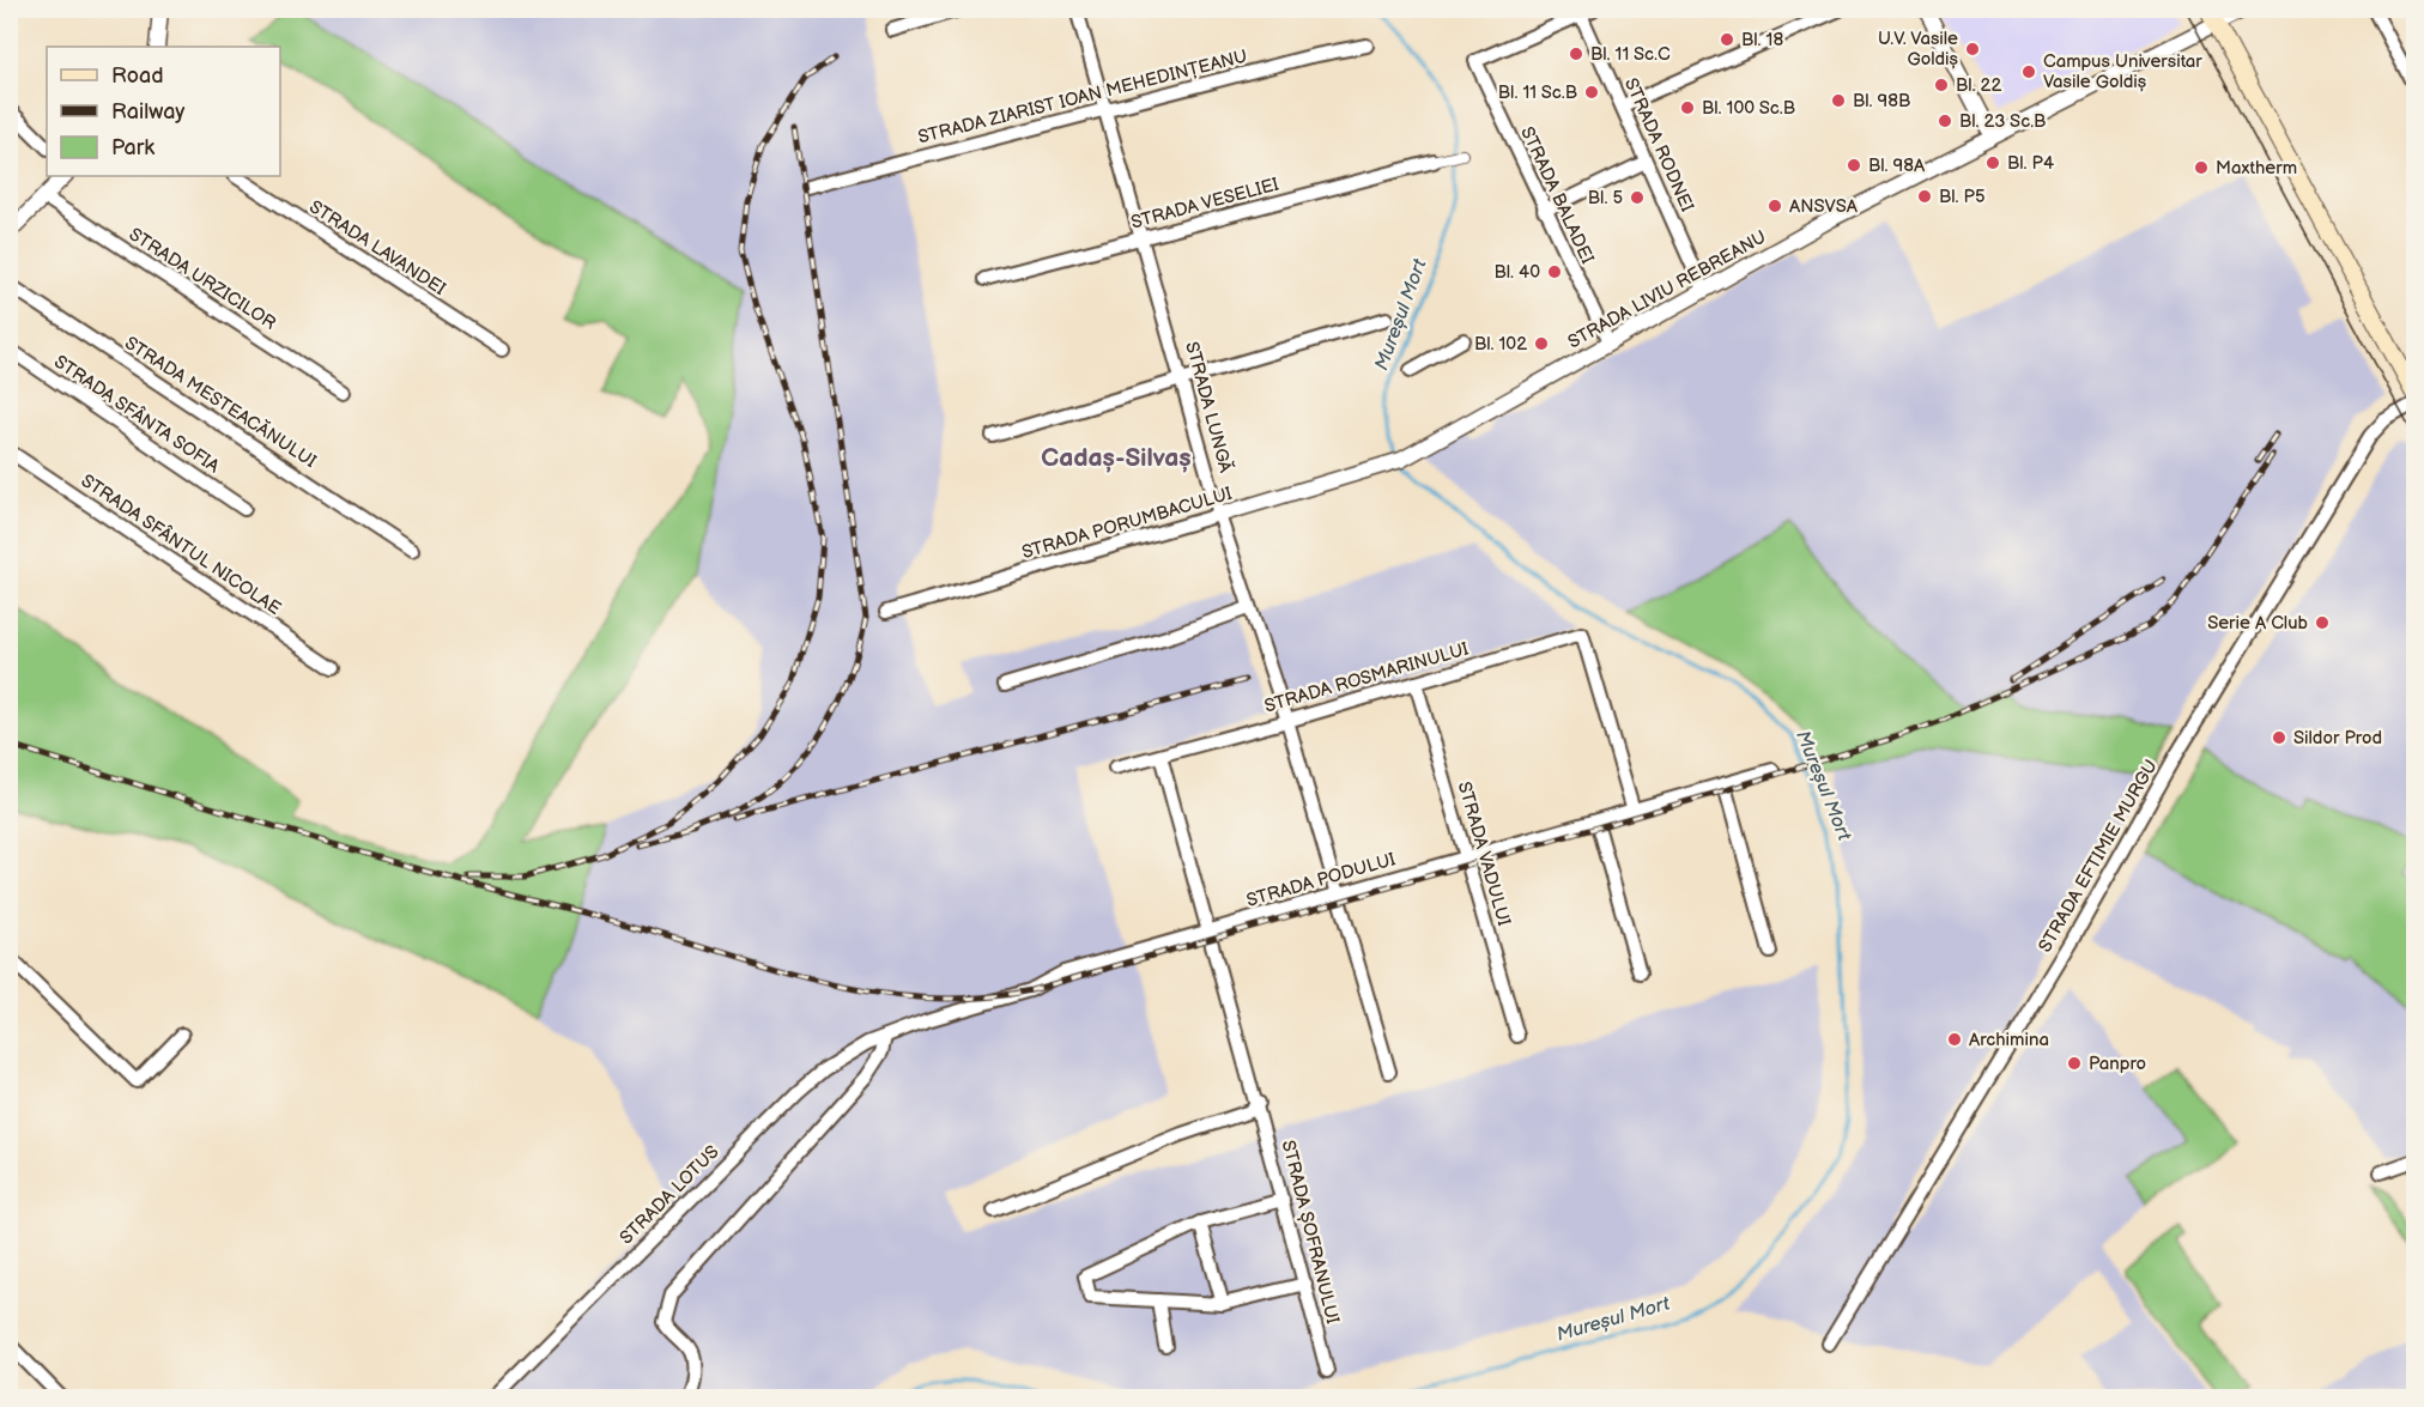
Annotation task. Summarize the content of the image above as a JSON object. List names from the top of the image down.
{
  "streets": {
    "street": [
      "STRADA ZIARIST IOAN MEHEDINȚEANU",
      "STRADA RODNEI",
      "STRADA BALADEI",
      "STRADA VESELIEI",
      "STRADA LAVANDEI",
      "STRADA URZICILOR",
      "STRADA LIVIU REBREANU",
      "STRADA MESTEACĂNULUI",
      "STRADA LUNGĂ",
      "STRADA SFÂNTA SOFIA",
      "STRADA PORUMBACULUI",
      "STRADA SFÂNTUL NICOLAE",
      "STRADA ROSMARINULUI",
      "STRADA VADULUI",
      "STRADA EFTIMIE MURGU",
      "STRADA PODULUI",
      "STRADA LOTUS",
      "STRADA ȘOFRANULUI"
    ]
  },
  "crossings": [
    ["STRADA ZIARIST IOAN MEHEDINȚEANU", "STRADA LUNGĂ"],
    ["STRADA RODNEI", "STRADA BALADEI"],
    ["STRADA RODNEI", "STRADA LIVIU REBREANU"],
    ["STRADA BALADEI", "STRADA LIVIU REBREANU"],
    ["STRADA VESELIEI", "STRADA LUNGĂ"],
    ["STRADA LIVIU REBREANU", "STRADA PORUMBACULUI"],
    ["STRADA LUNGĂ", "STRADA PORUMBACULUI"],
    ["STRADA LUNGĂ", "STRADA ROSMARINULUI"],
    ["STRADA LUNGĂ", "STRADA PODULUI"],
    ["STRADA ROSMARINULUI", "STRADA VADULUI"],
    ["STRADA ROSMARINULUI", "STRADA PODULUI"],
    ["STRADA VADULUI", "STRADA PODULUI"],
    ["STRADA PODULUI", "STRADA LOTUS"]
  ],
  "districts": ["Cadaș-Silvaș"],
  "water": ["Mureșul Mort"],
  "places": [
    "Bl. 18",
    "U.V. Vasile Goldiș",
    "Bl. 11 Sc.C",
    "Campus Universitar Vasile Goldiș",
    "Bl. 22",
    "Bl. 11 Sc.B",
    "Bl. 98B",
    "Bl. 100 Sc.B",
    "Bl. 23 Sc.B",
    "Bl. P4",
    "Bl. 98A",
    "Maxtherm",
    "Bl. P5",
    "Bl. 5",
    "ANSVSA",
    "Bl. 40",
    "Bl. 102",
    "Serie A Club",
    "Sildor Prod",
    "Archimina",
    "Panpro"
  ],
  "legend": ["Road", "Railway", "Park"]
}
